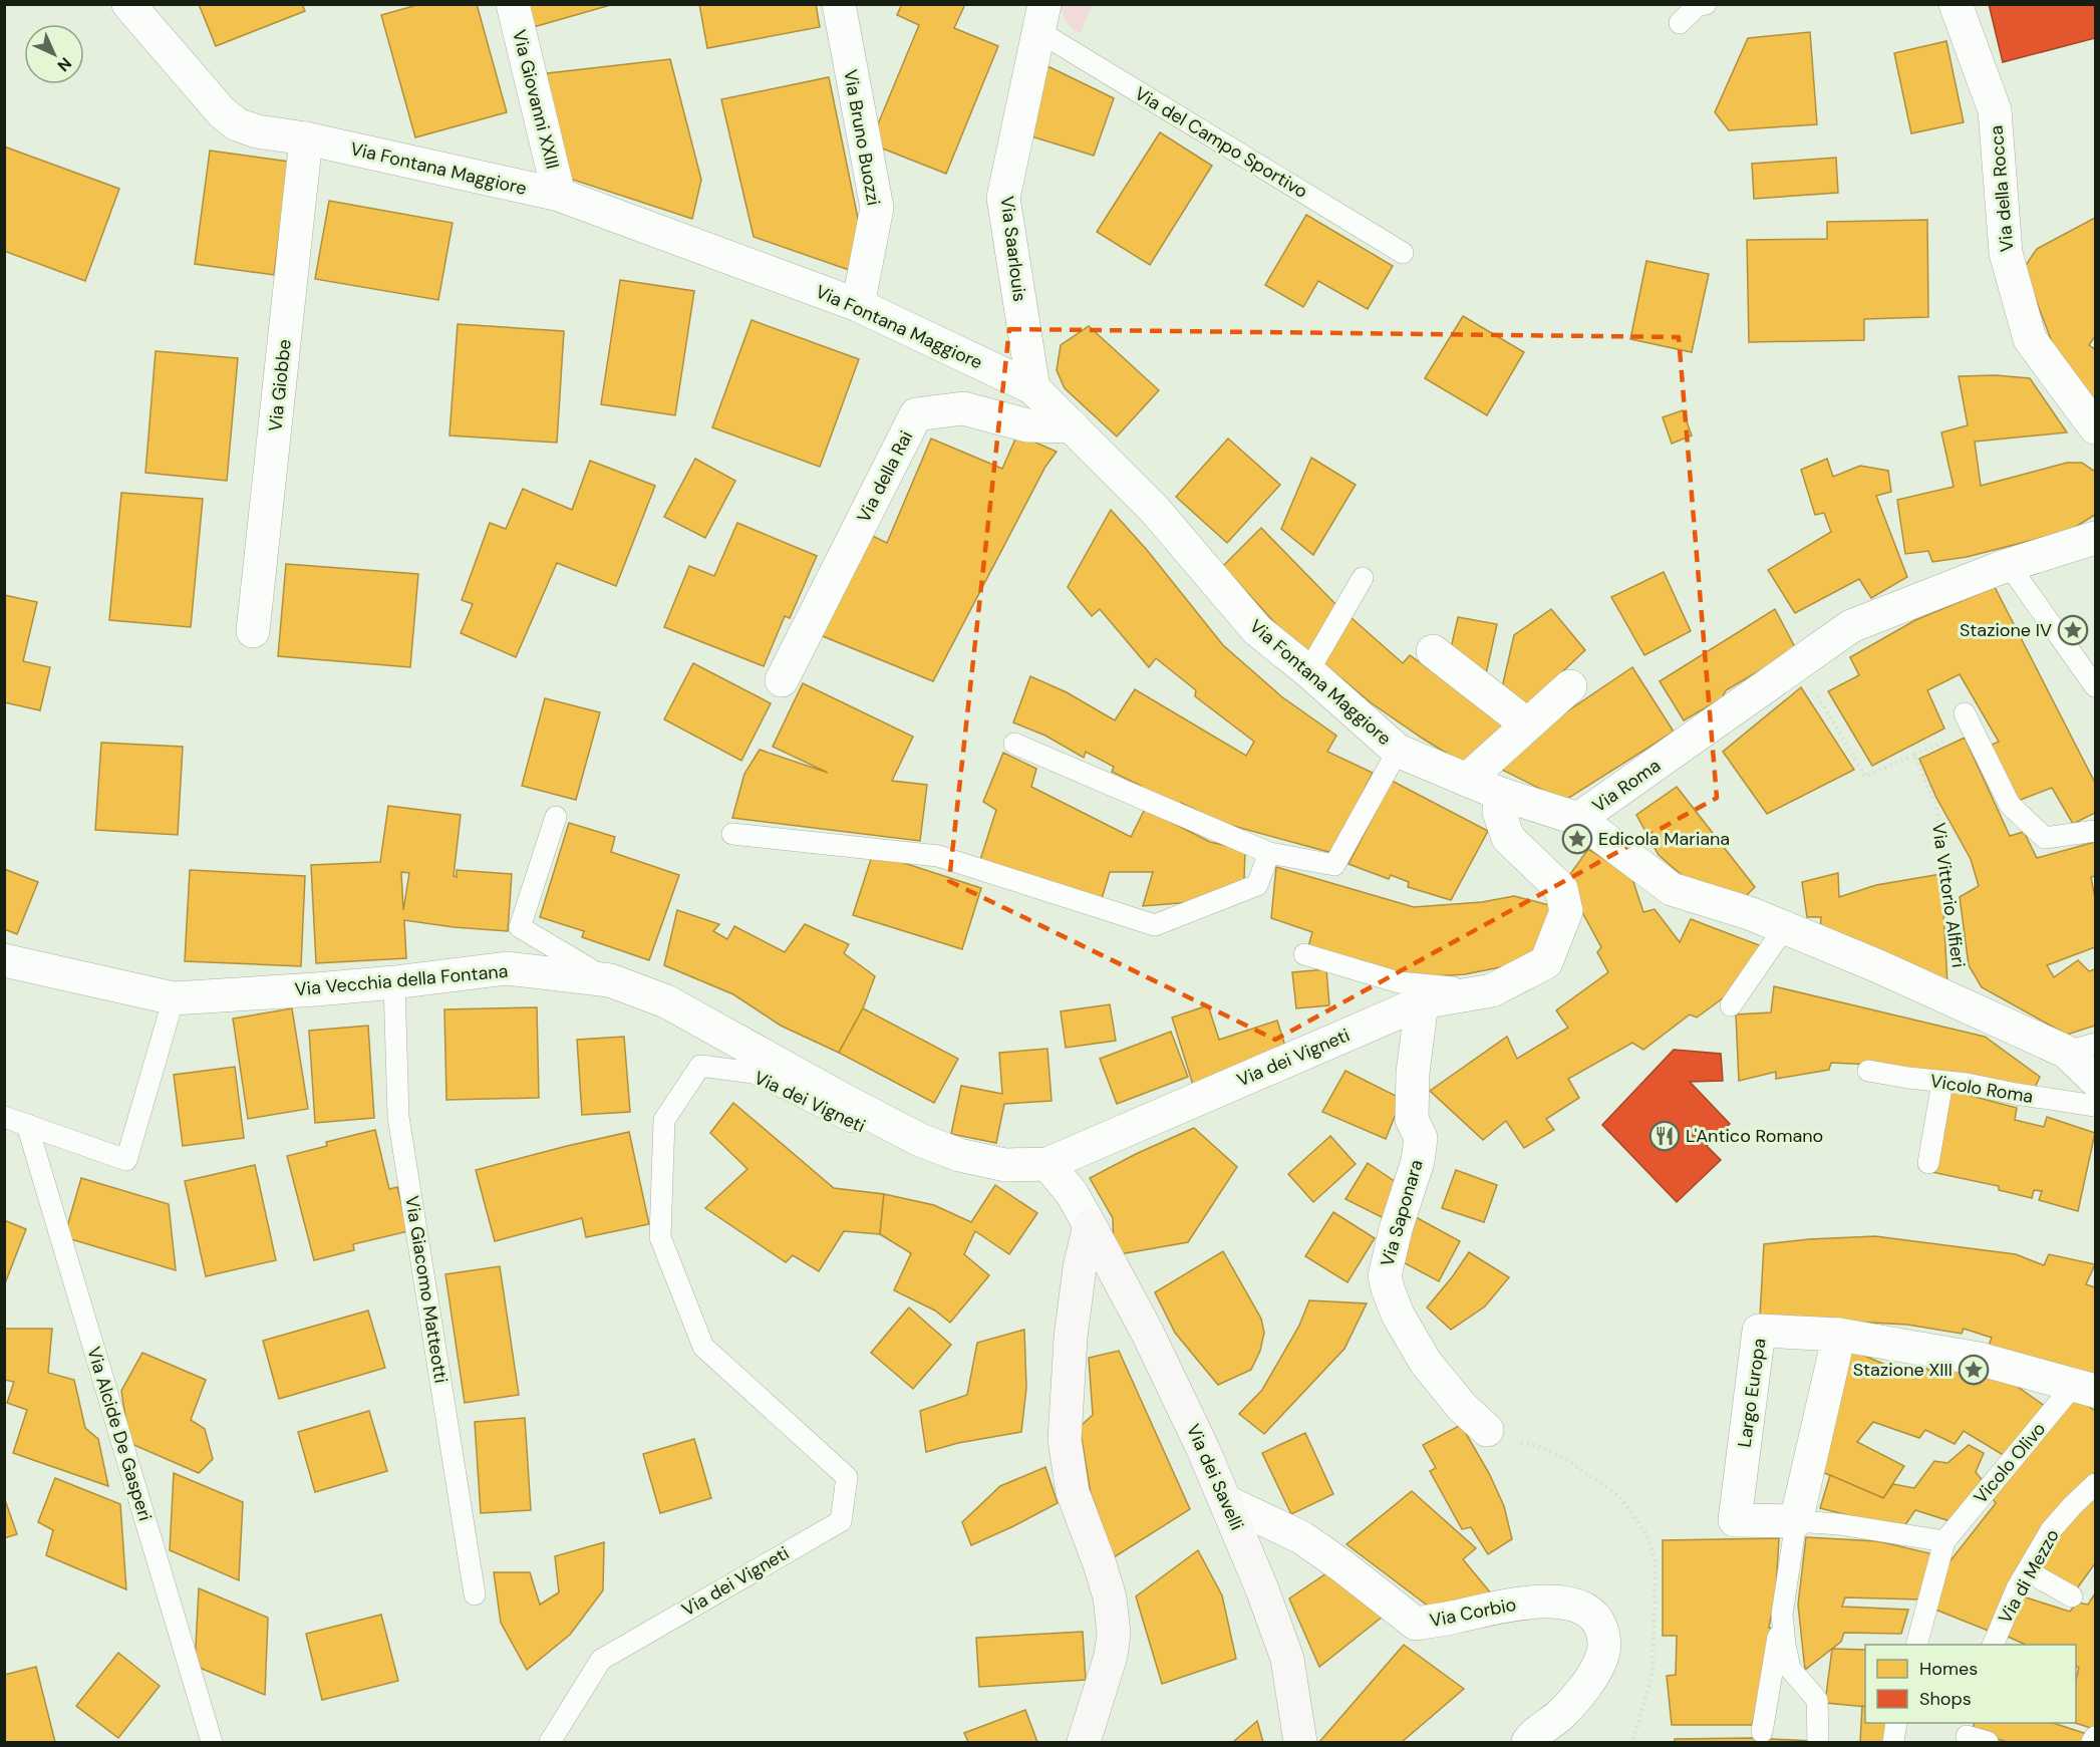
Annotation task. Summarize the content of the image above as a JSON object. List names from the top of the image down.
{
  "streets": {
    "street": [
      "Via Giovanni XXIII",
      "Via Bruno Buozzi",
      "Via Fontana Maggiore",
      "Via della Rocca",
      "Via Saarlouis",
      "Via Giobbe",
      "Via della Rai",
      "Via Roma",
      "Via Vecchia della Fontana",
      "Via dei Vigneti",
      "Via Saponara",
      "Largo Europa",
      "Via dei Savelli",
      "Via Corbio"
    ],
    "lane": [
      "Via del Campo Sportivo",
      "Vicolo Roma",
      "Via Giacomo Matteotti",
      "Via Alcide De Gasperi",
      "Vicolo Olivo",
      "Via di Mezzo"
    ],
    "path": ["Via Vittorio Alfieri"]
  },
  "crossings": [
    ["Via Giovanni XXIII", "Via Fontana Maggiore"],
    ["Via Bruno Buozzi", "Via Fontana Maggiore"],
    ["Via del Campo Sportivo", "Via Saarlouis"],
    ["Via Fontana Maggiore", "Via Saarlouis"],
    ["Via Fontana Maggiore", "Via Giobbe"],
    ["Via Fontana Maggiore", "Via della Rai"],
    ["Via Fontana Maggiore", "Via Roma"],
    ["Via Fontana Maggiore", "Via dei Vigneti"],
    ["Via Roma", "Via Vittorio Alfieri"],
    ["Via Vecchia della Fontana", "Via dei Vigneti"],
    ["Via Vecchia della Fontana", "Via Giacomo Matteotti"],
    ["Via Vecchia della Fontana", "Via dei Savelli"],
    ["Via dei Vigneti", "Via Saponara"],
    ["Via dei Vigneti", "Via dei Savelli"],
    ["Via dei Savelli", "Via Corbio"]
  ],
  "places": {
    "place": ["Stazione IV", "Edicola Mariana", "Stazione XIII"],
    "restaurant": ["L'Antico Romano"]
  },
  "legend": ["Homes", "Shops"],
  "north": "bottom right"
}
